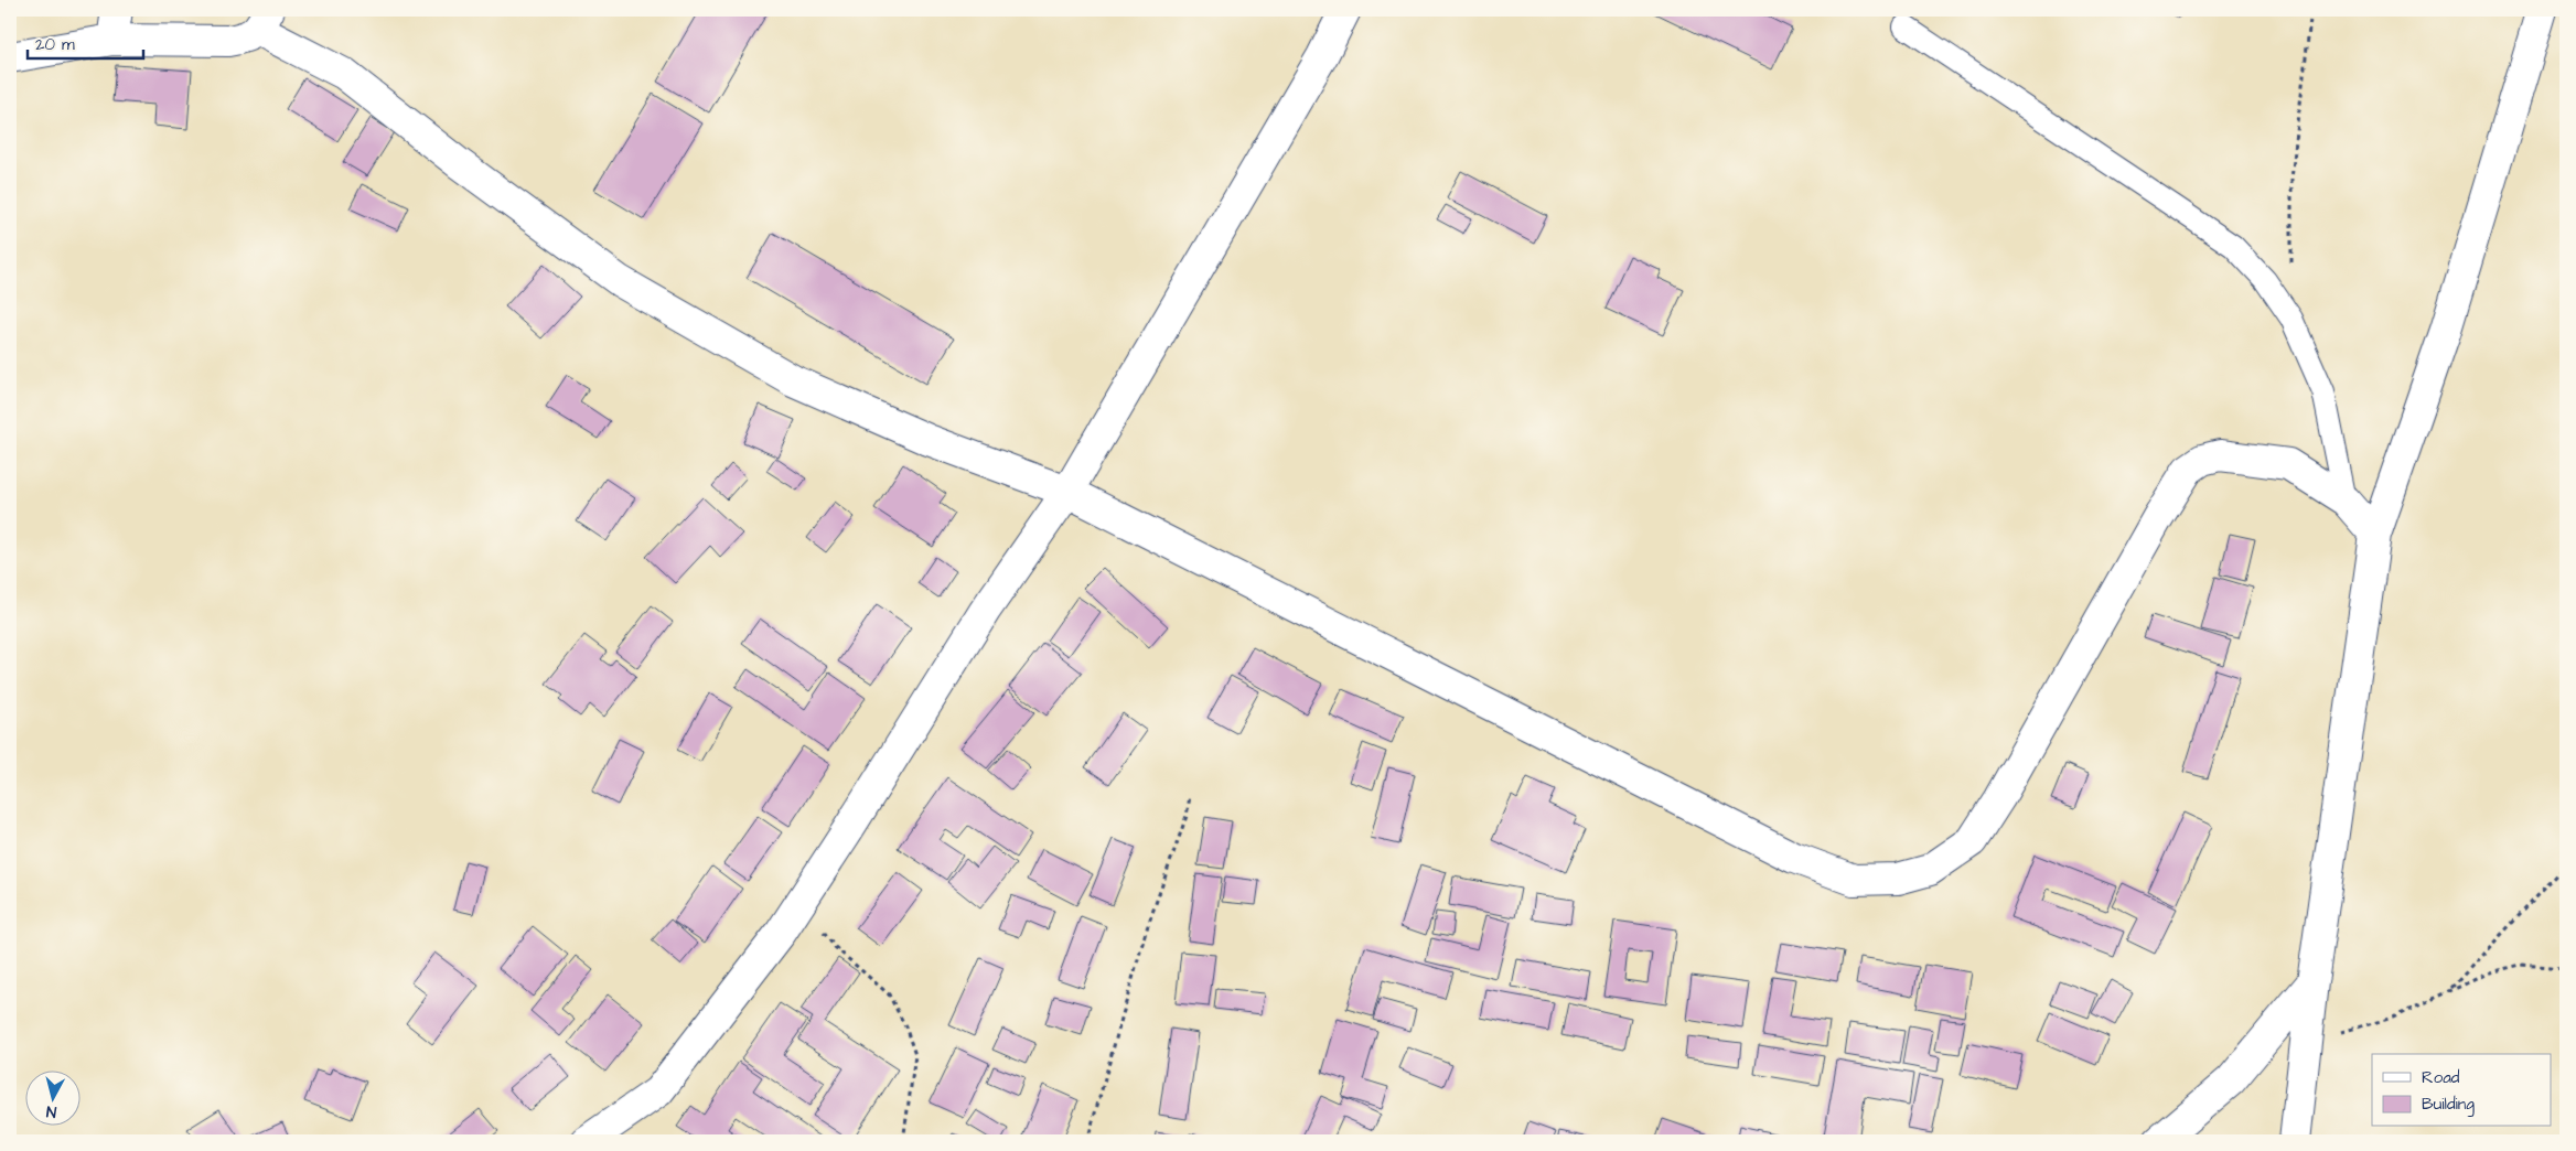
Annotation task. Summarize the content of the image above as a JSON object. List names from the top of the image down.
{
  "legend": ["Road", "Building"],
  "scale_bar": "20 m",
  "north": "bottom"
}
